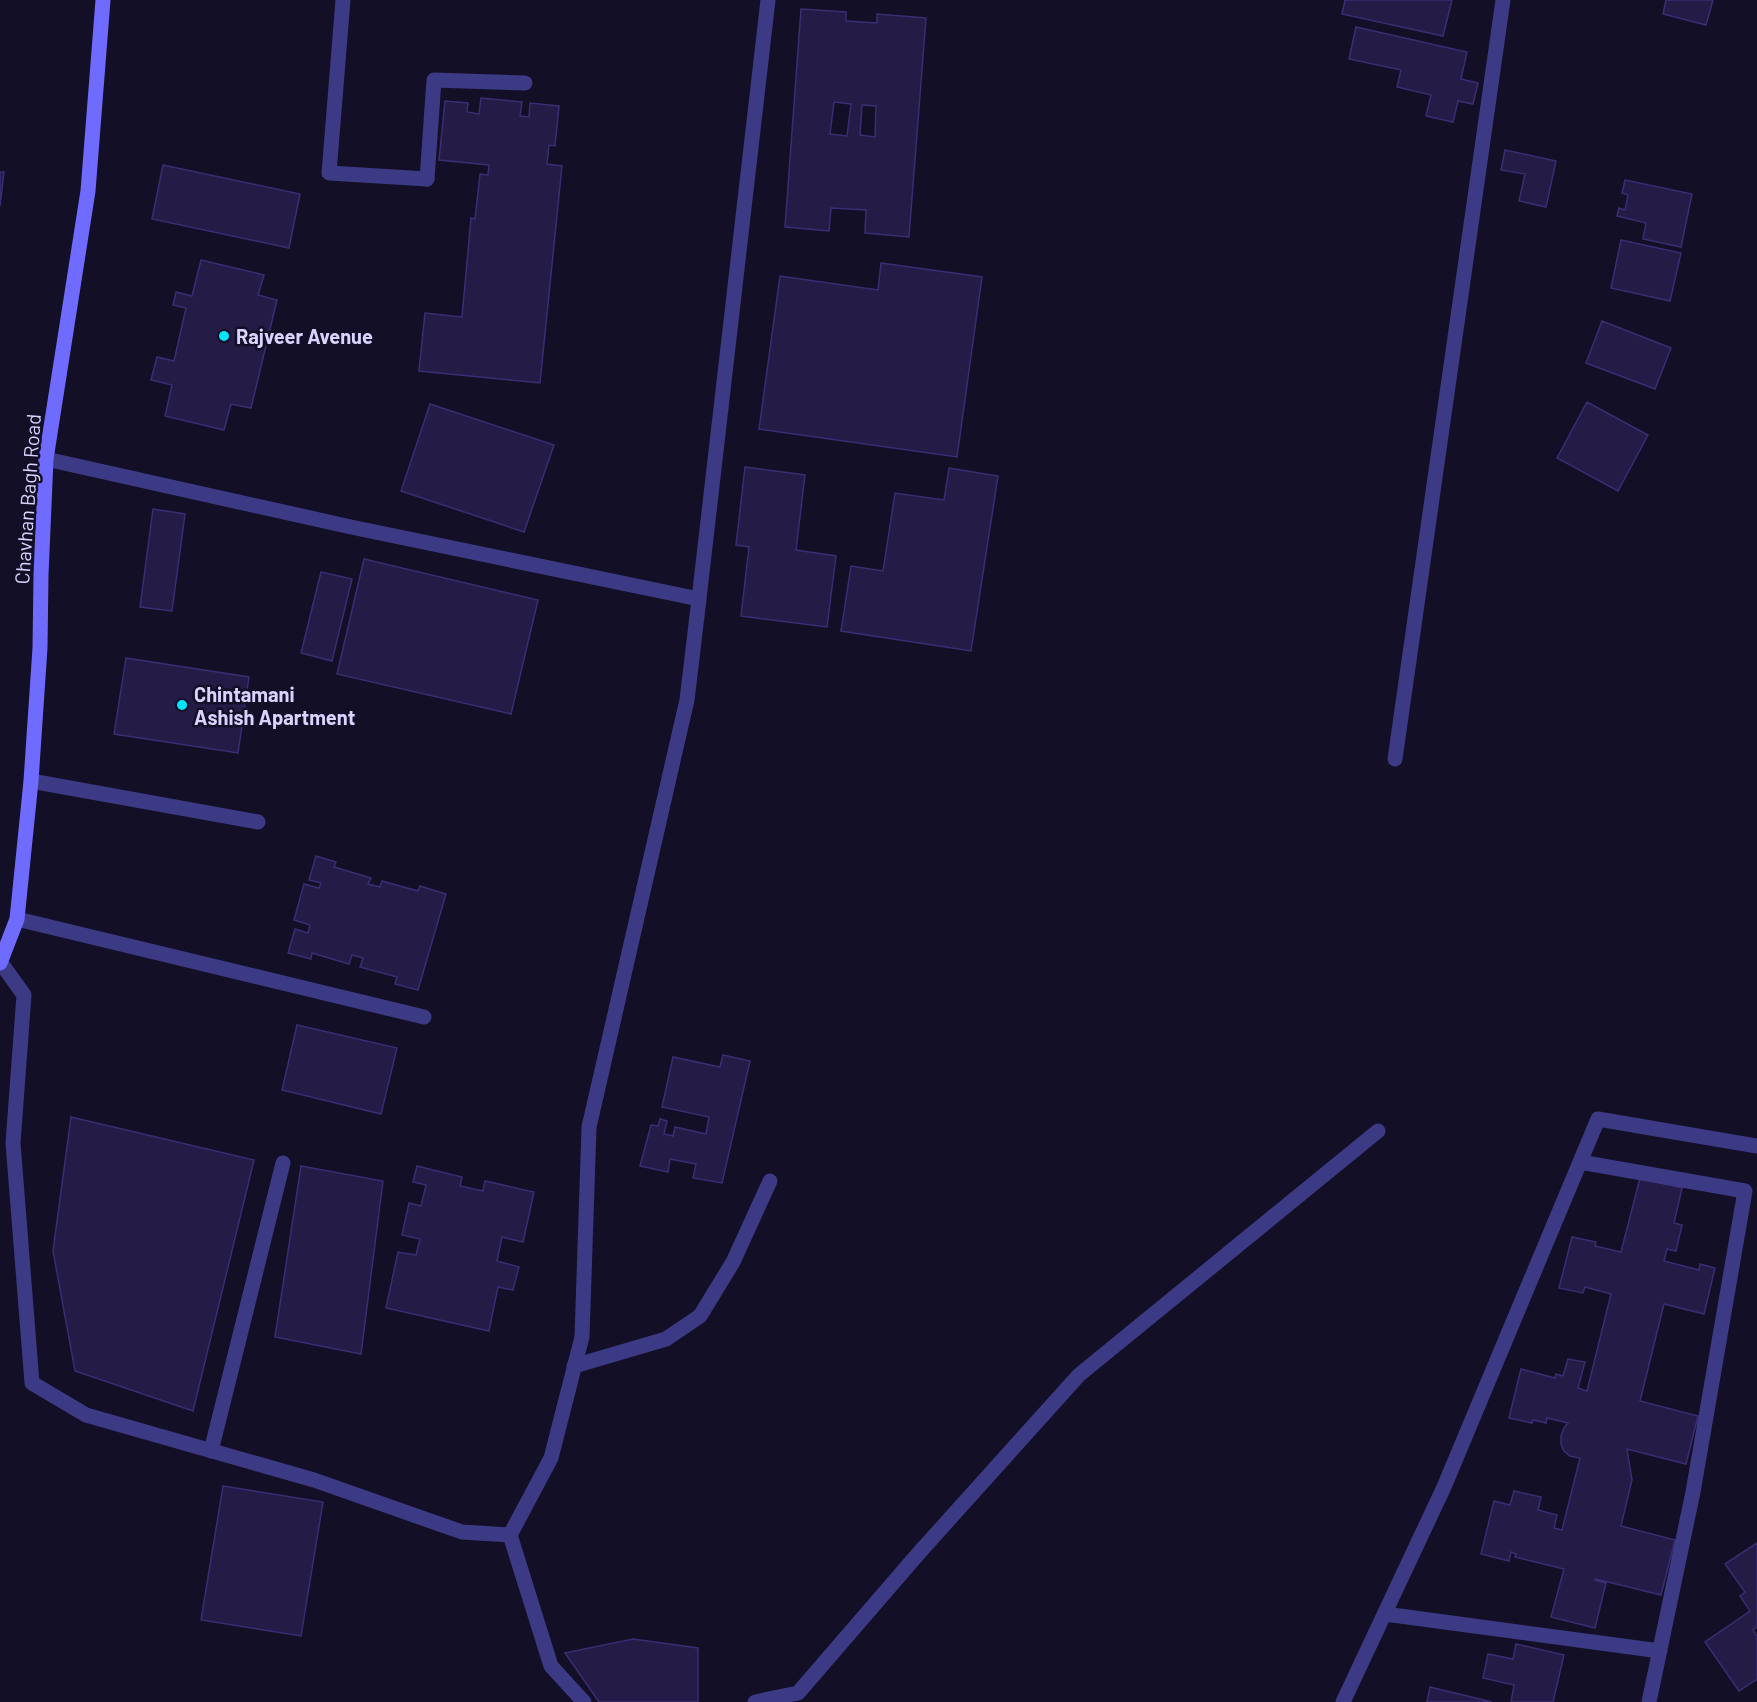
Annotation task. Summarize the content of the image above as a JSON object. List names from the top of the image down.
{
  "streets": {
    "street": ["Chavhan Bagh Road"]
  },
  "places": ["Rajveer Avenue", "Chintamani Ashish Apartment"]
}
